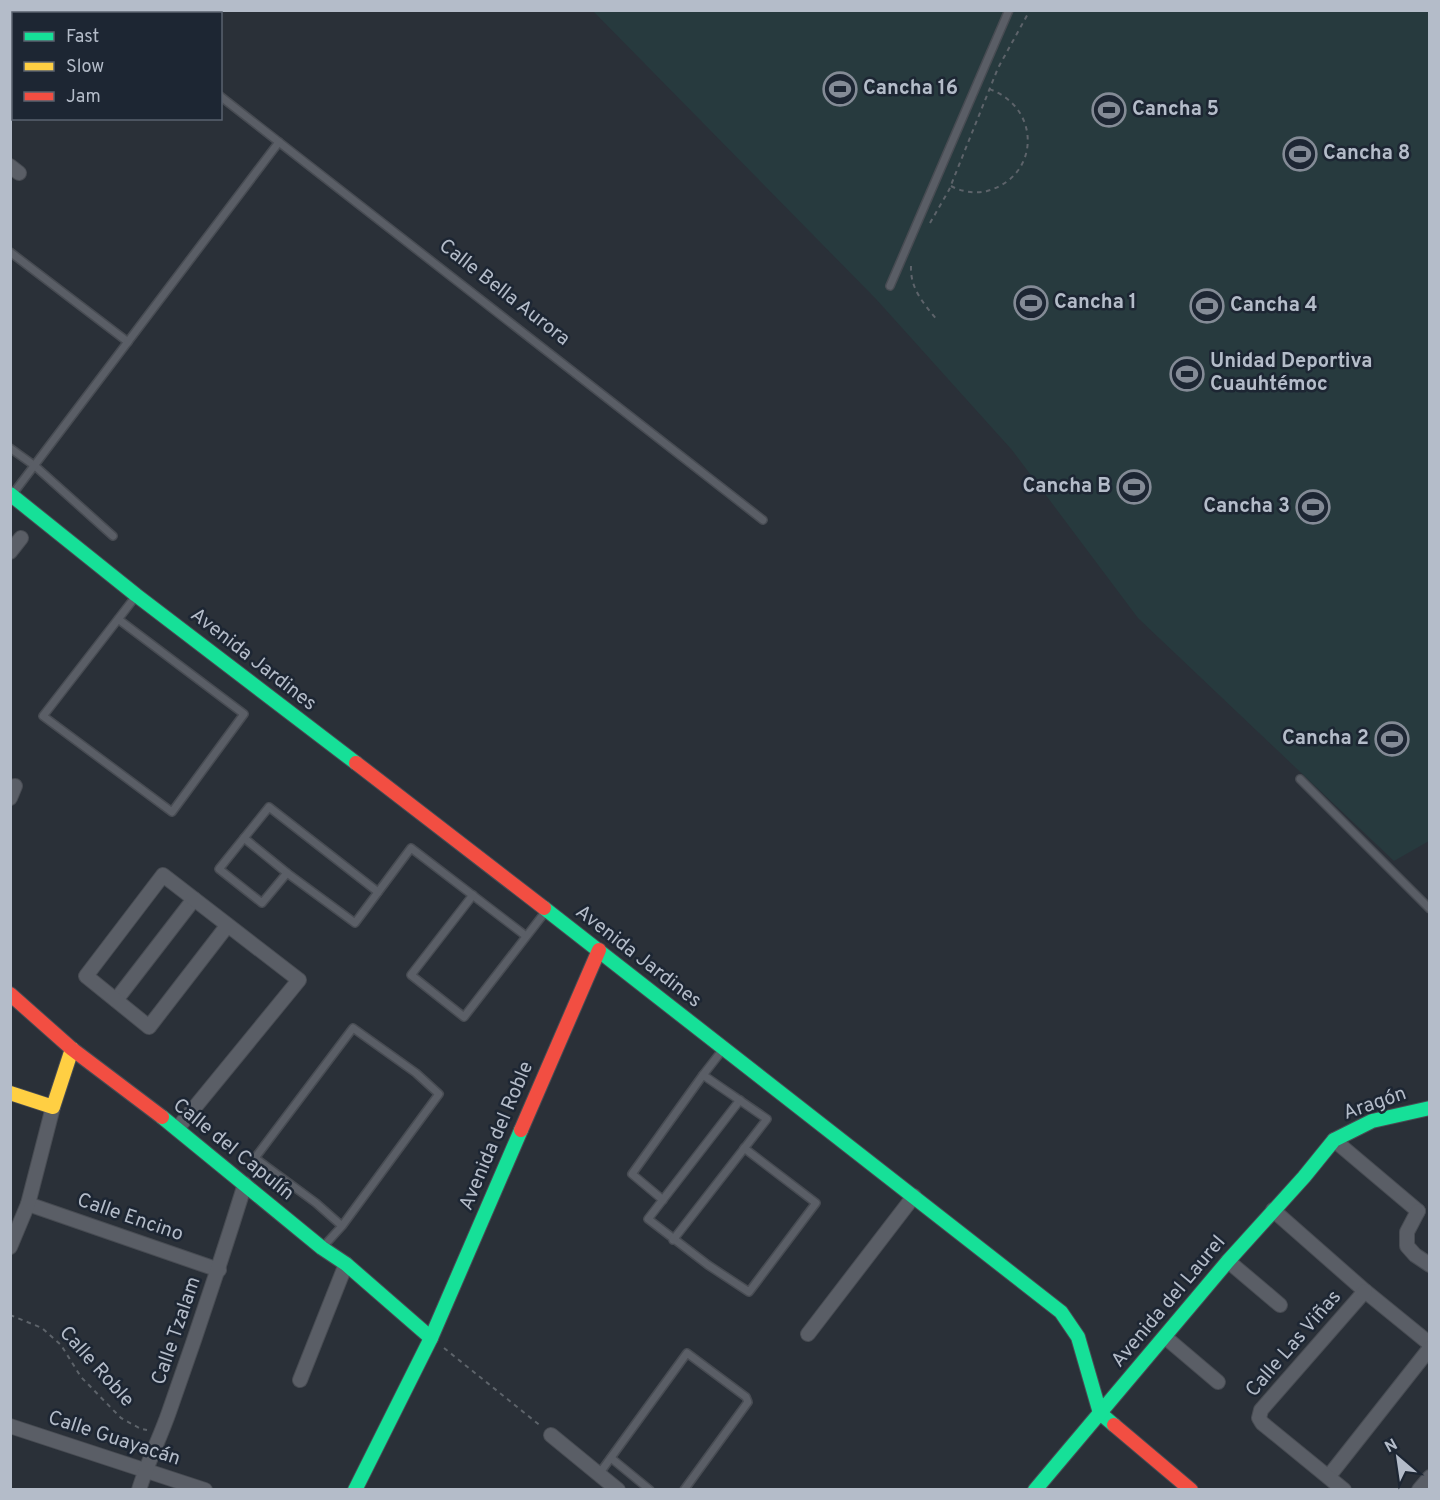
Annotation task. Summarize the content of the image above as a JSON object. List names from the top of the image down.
{
  "streets": {
    "street": [
      "Avenida Jardines",
      "Aragón",
      "Avenida del Roble",
      "Calle del Capulín",
      "Calle Encino",
      "Avenida del Laurel",
      "Calle Tzalam",
      "Calle Las Viñas",
      "Calle Guayacán"
    ],
    "lane": ["Calle Bella Aurora"],
    "path": ["Calle Roble"]
  },
  "crossings": [
    ["Avenida Jardines", "Avenida del Roble"],
    ["Avenida Jardines", "Avenida del Laurel"],
    ["Aragón", "Avenida del Laurel"],
    ["Avenida del Roble", "Calle del Capulín"],
    ["Calle del Capulín", "Calle Tzalam"],
    ["Calle Encino", "Calle Tzalam"],
    ["Calle Tzalam", "Calle Roble"],
    ["Calle Tzalam", "Calle Guayacán"]
  ],
  "places": {
    "sports": [
      "Cancha 16",
      "Cancha 5",
      "Cancha 8",
      "Cancha 1",
      "Cancha 4",
      "Unidad Deportiva Cuauhtémoc",
      "Cancha B",
      "Cancha 3",
      "Cancha 2"
    ]
  },
  "legend": ["Fast", "Slow", "Jam"],
  "north": "top left"
}
